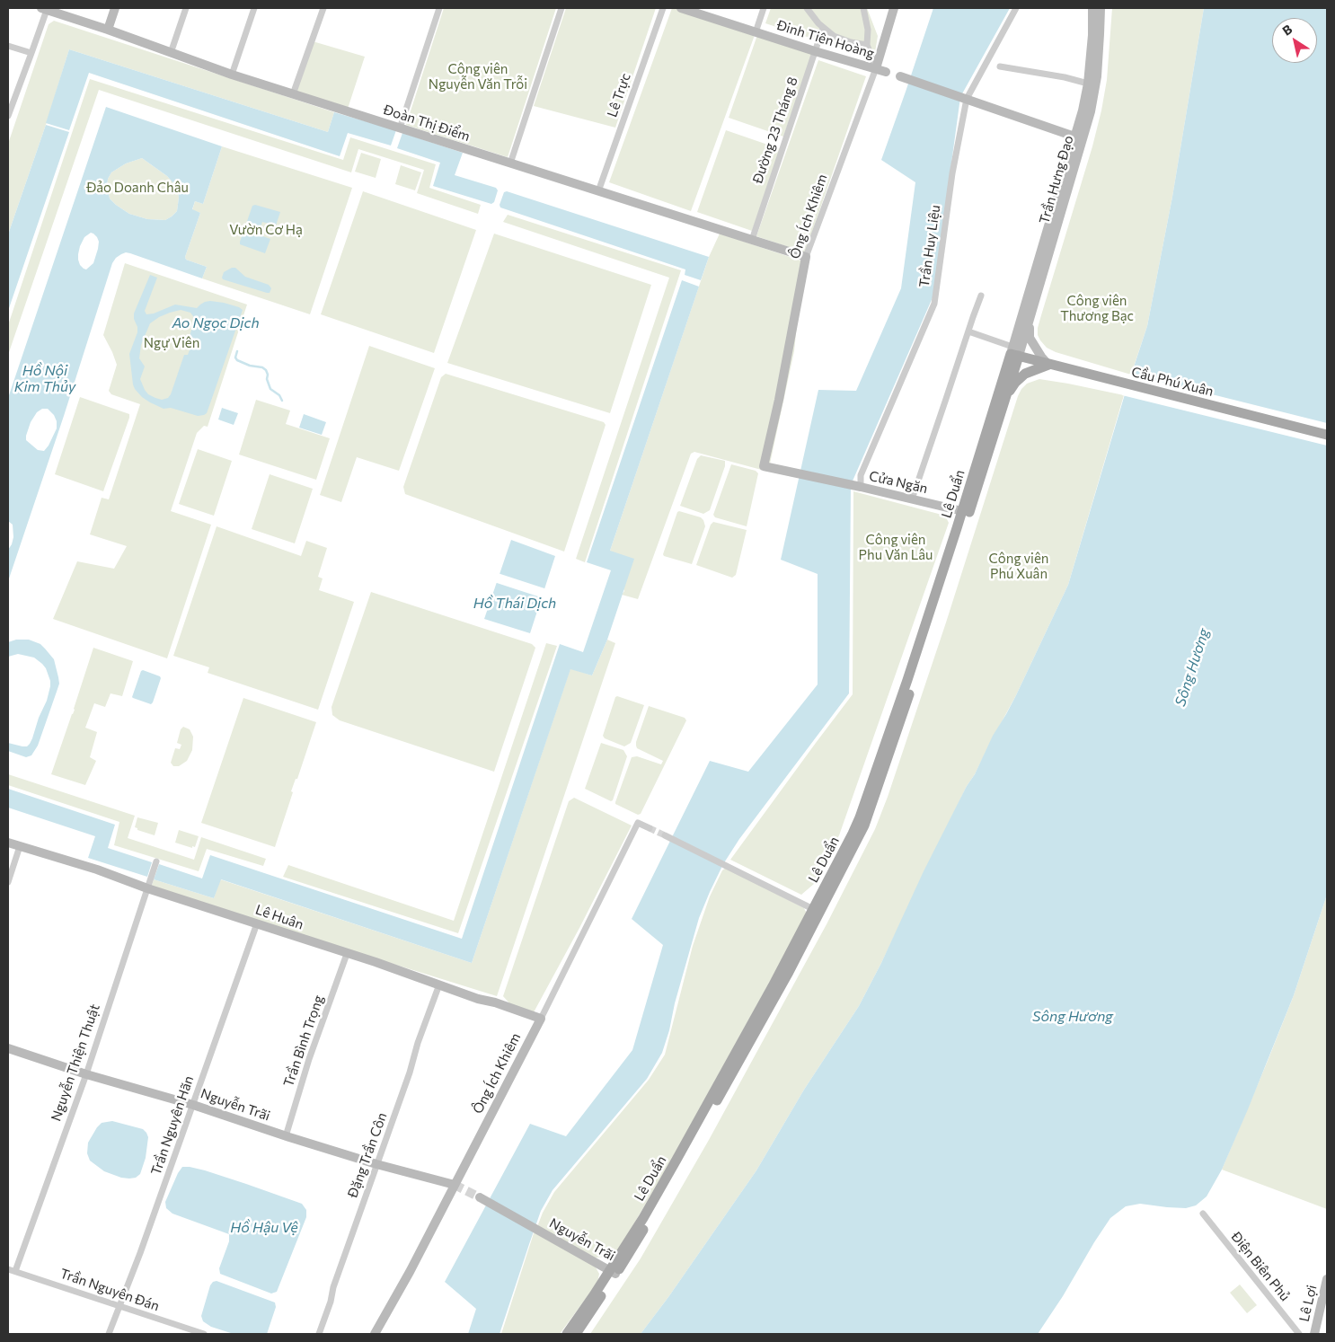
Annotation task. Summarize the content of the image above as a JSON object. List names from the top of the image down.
{
  "streets": {
    "main road": ["Cầu Phú Xuân", "Lê Duẩn"],
    "street": [
      "Đinh Tiên Hoàng",
      "Lê Trực",
      "Đoàn Thị Điểm",
      "Đường 23 Tháng 8",
      "Trần Hưng Đạo",
      "Ông Ích Khiêm",
      "Trần Huy Liệu",
      "Cửa Ngăn",
      "Lê Huân",
      "Trần Bình Trọng",
      "Nguyễn Thiện Thuật",
      "Nguyễn Trãi",
      "Trần Nguyên Hãn",
      "Đặng Trần Côn",
      "Điện Biên Phủ",
      "Trần Nguyên Đán",
      "Lê Lợi"
    ]
  },
  "crossings": [
    ["Đinh Tiên Hoàng", "Đường 23 Tháng 8"],
    ["Đinh Tiên Hoàng", "Ông Ích Khiêm"],
    ["Lê Trực", "Đoàn Thị Điểm"],
    ["Đoàn Thị Điểm", "Đường 23 Tháng 8"],
    ["Đoàn Thị Điểm", "Ông Ích Khiêm"],
    ["Trần Hưng Đạo", "Cầu Phú Xuân"],
    ["Trần Hưng Đạo", "Lê Duẩn"],
    ["Ông Ích Khiêm", "Cửa Ngăn"],
    ["Ông Ích Khiêm", "Lê Huân"],
    ["Ông Ích Khiêm", "Nguyễn Trãi"],
    ["Trần Huy Liệu", "Cửa Ngăn"],
    ["Cầu Phú Xuân", "Lê Duẩn"],
    ["Cửa Ngăn", "Lê Duẩn"],
    ["Lê Duẩn", "Nguyễn Trãi"],
    ["Lê Huân", "Trần Bình Trọng"],
    ["Lê Huân", "Nguyễn Thiện Thuật"],
    ["Lê Huân", "Trần Nguyên Hãn"],
    ["Lê Huân", "Đặng Trần Côn"],
    ["Trần Bình Trọng", "Nguyễn Trãi"],
    ["Nguyễn Thiện Thuật", "Nguyễn Trãi"],
    ["Nguyễn Thiện Thuật", "Trần Nguyên Đán"],
    ["Nguyễn Trãi", "Trần Nguyên Hãn"],
    ["Nguyễn Trãi", "Đặng Trần Côn"],
    ["Trần Nguyên Hãn", "Trần Nguyên Đán"]
  ],
  "water": [
    "Ao Ngọc Dịch",
    "Hồ Nội Kim Thủy",
    "Hồ Thái Dịch",
    "Sông Hương",
    "Hồ Hậu Vệ"
  ],
  "parks": [
    "Công viên Nguyễn Văn Trỗi",
    "Đảo Doanh Châu",
    "Vườn Cơ Hạ",
    "Công viên Thương Bạc",
    "Ngự Viên",
    "Công viên Phu Văn Lâu",
    "Công viên Phú Xuân"
  ],
  "north": "top left"
}
